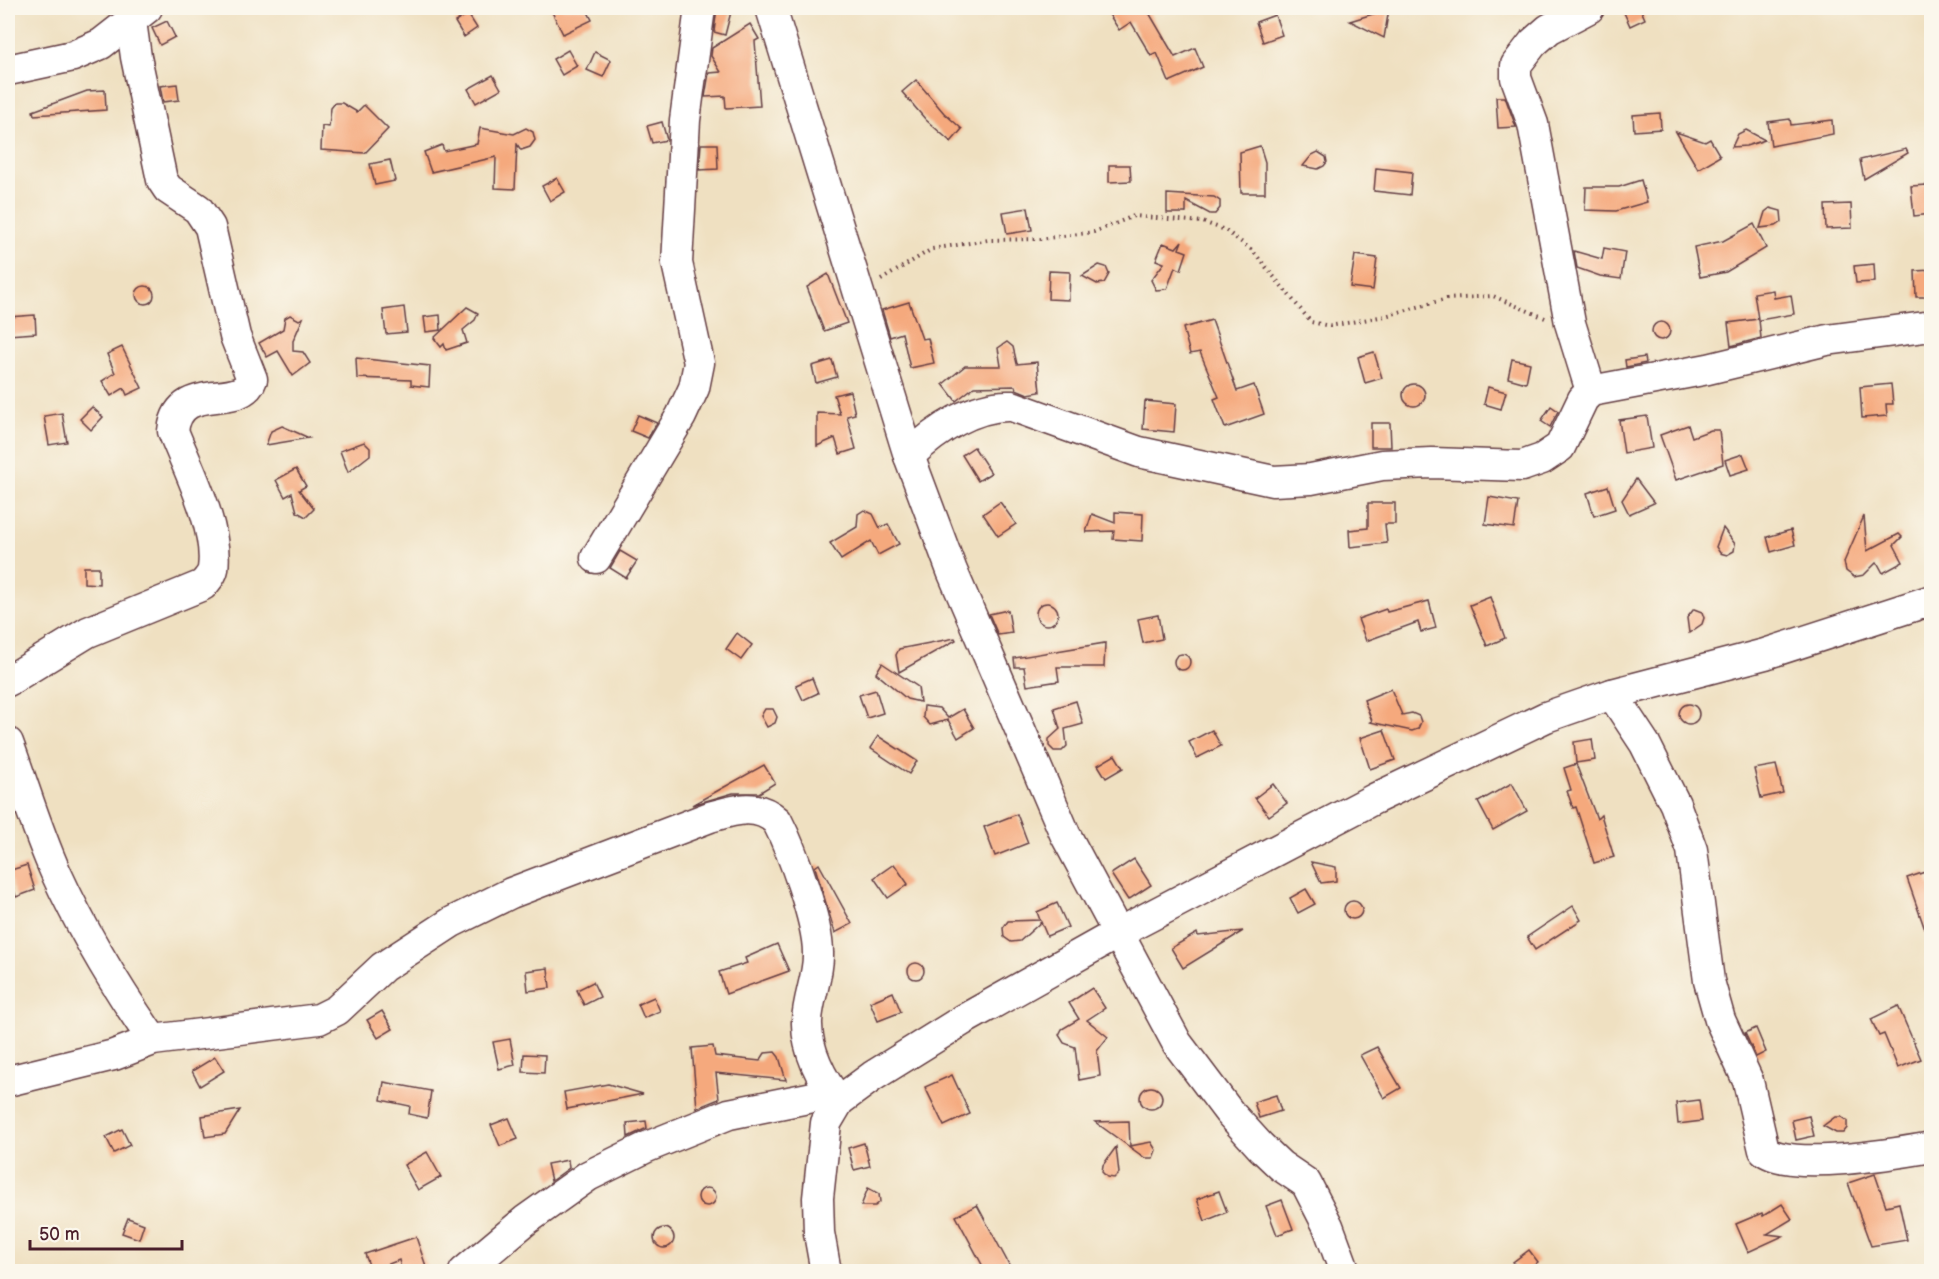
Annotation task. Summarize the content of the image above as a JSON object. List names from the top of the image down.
{
  "scale_bar": "50 m"
}
